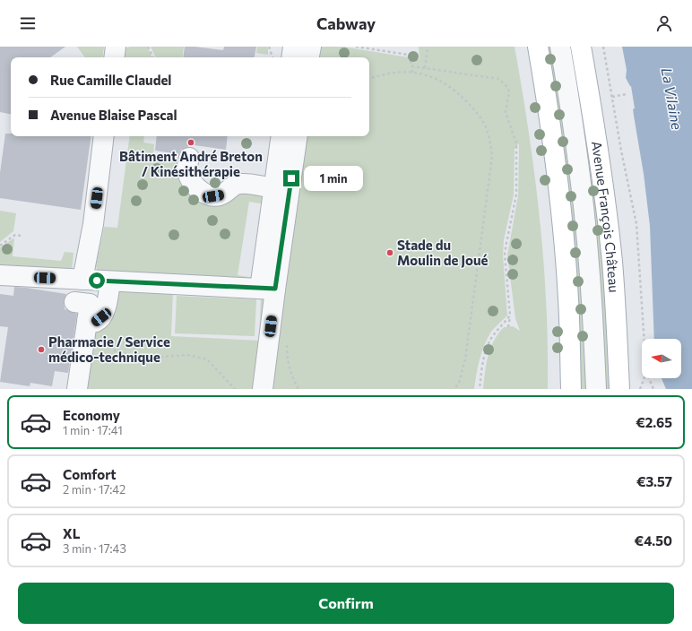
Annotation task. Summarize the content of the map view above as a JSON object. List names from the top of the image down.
{
  "streets": {
    "main road": ["Avenue François Château"]
  },
  "water": ["La Vilaine"],
  "places": ["Bâtiment André Breton / Kinésithérapie", "Stade du Moulin de Joué", "Pharmacie / Service médico-technique"],
  "north": "left",
  "page": {
    "header": "Cabway",
    "banner": ["Rue Camille Claudel", "Avenue Blaise Pascal"],
    "bubble": "1 min",
    "list": [
      {
        "name": "Economy",
        "note": "1 min · 17:41",
        "value": "€2.65"
      },
      {
        "name": "Comfort",
        "note": "2 min · 17:42",
        "value": "€3.57"
      },
      {
        "name": "XL",
        "note": "3 min · 17:43",
        "value": "€4.50"
      }
    ],
    "buttons": "Confirm"
  }
}
